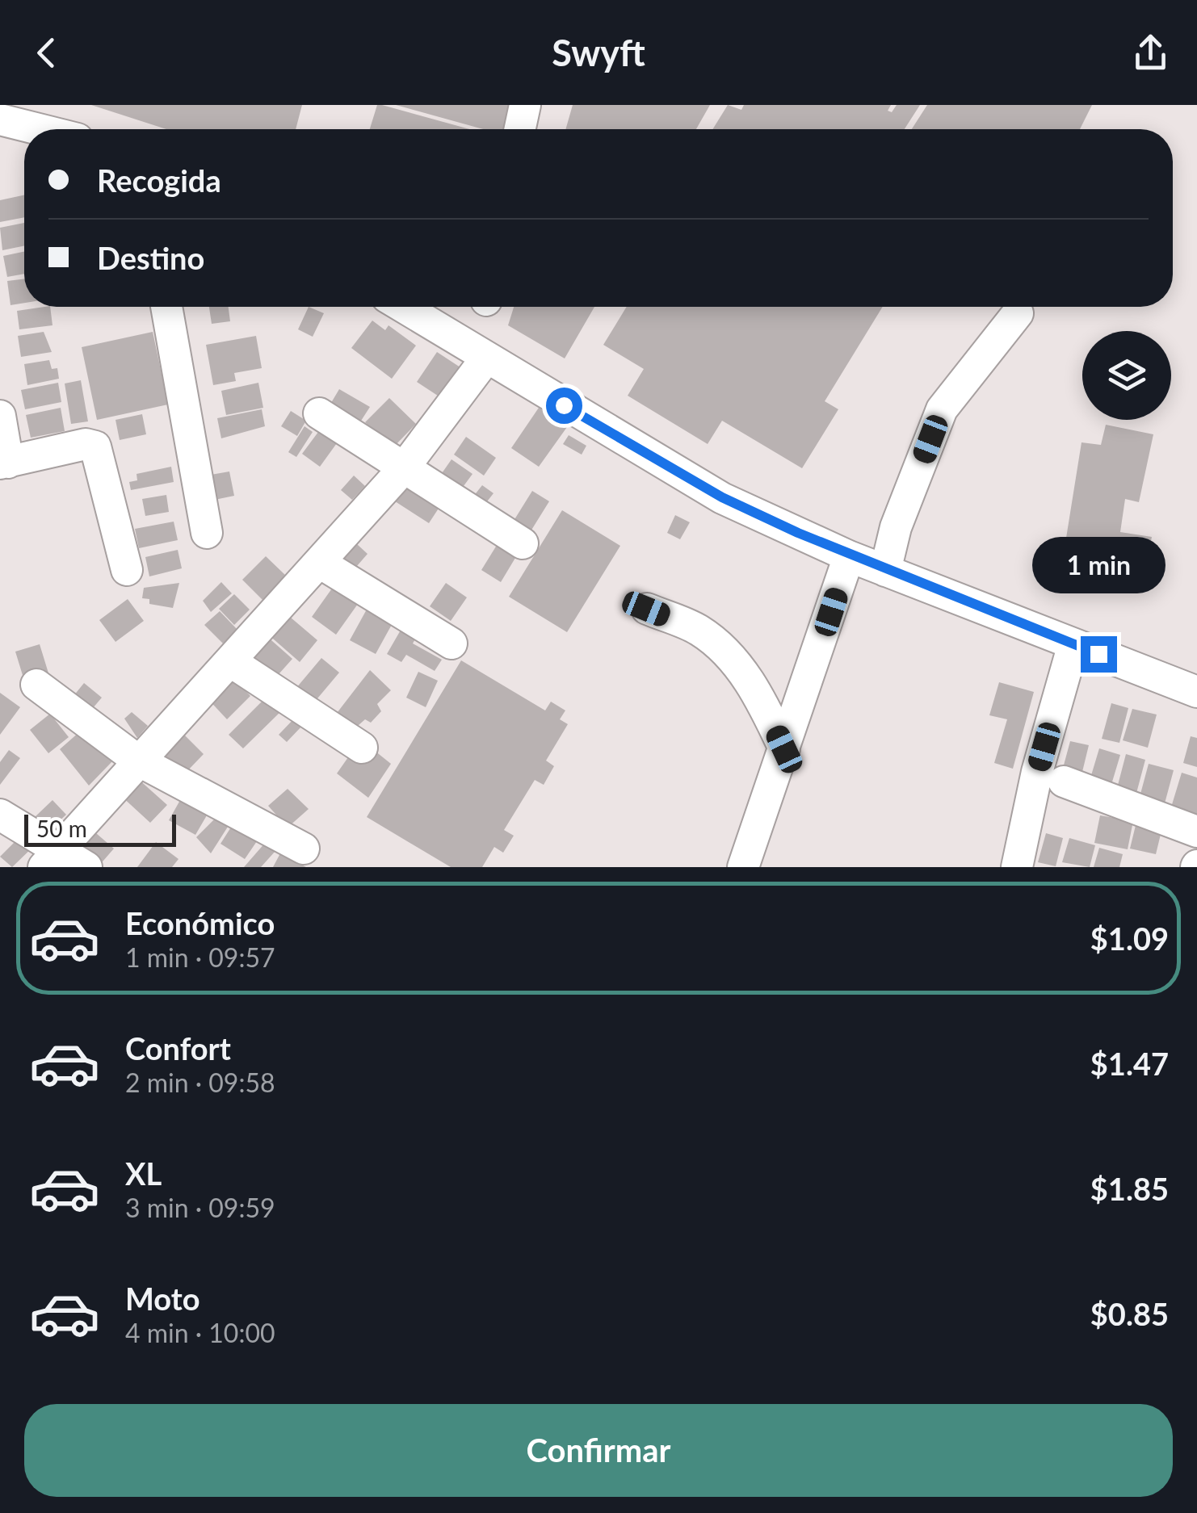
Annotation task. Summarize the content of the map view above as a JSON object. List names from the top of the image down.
{
  "scale_bar": "50 m",
  "page": {
    "header": "Swyft",
    "banner": ["Recogida", "Destino"],
    "bubble": "1 min",
    "scale": "50 m",
    "list": [
      {
        "name": "Económico",
        "note": "1 min · 09:57",
        "value": "$1.09"
      },
      {
        "name": "Confort",
        "note": "2 min · 09:58",
        "value": "$1.47"
      },
      {
        "name": "XL",
        "note": "3 min · 09:59",
        "value": "$1.85"
      },
      {
        "name": "Moto",
        "note": "4 min · 10:00",
        "value": "$0.85"
      }
    ],
    "buttons": "Confirmar"
  }
}
